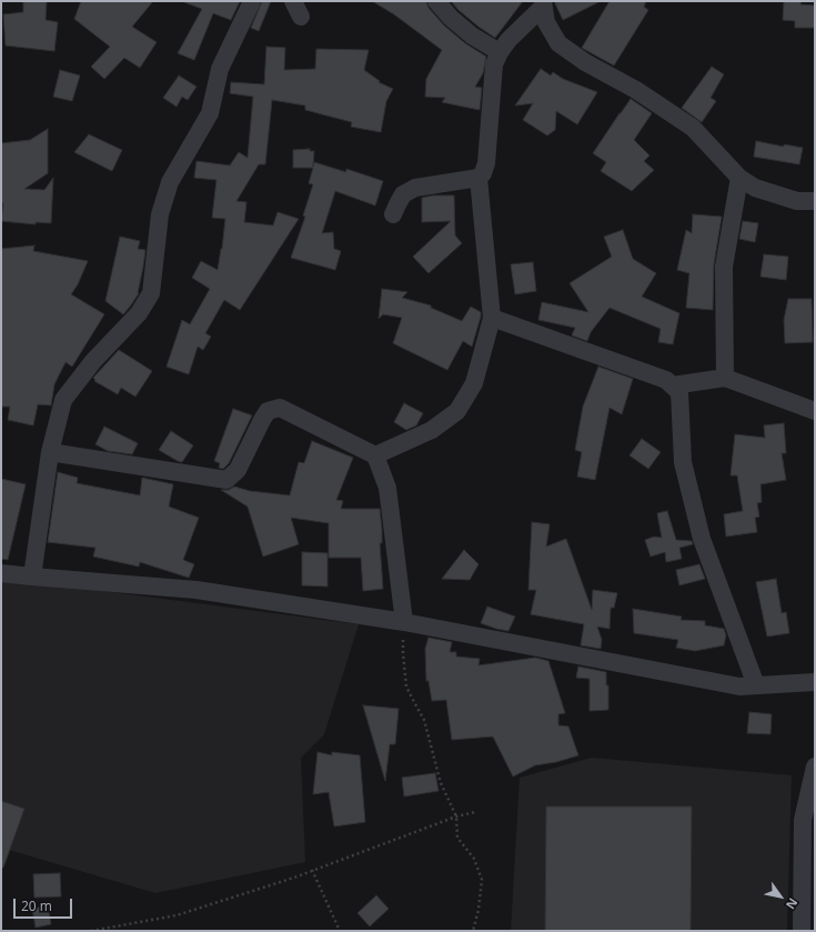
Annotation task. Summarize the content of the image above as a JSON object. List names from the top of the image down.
{
  "scale_bar": "20 m",
  "north": "bottom right"
}
